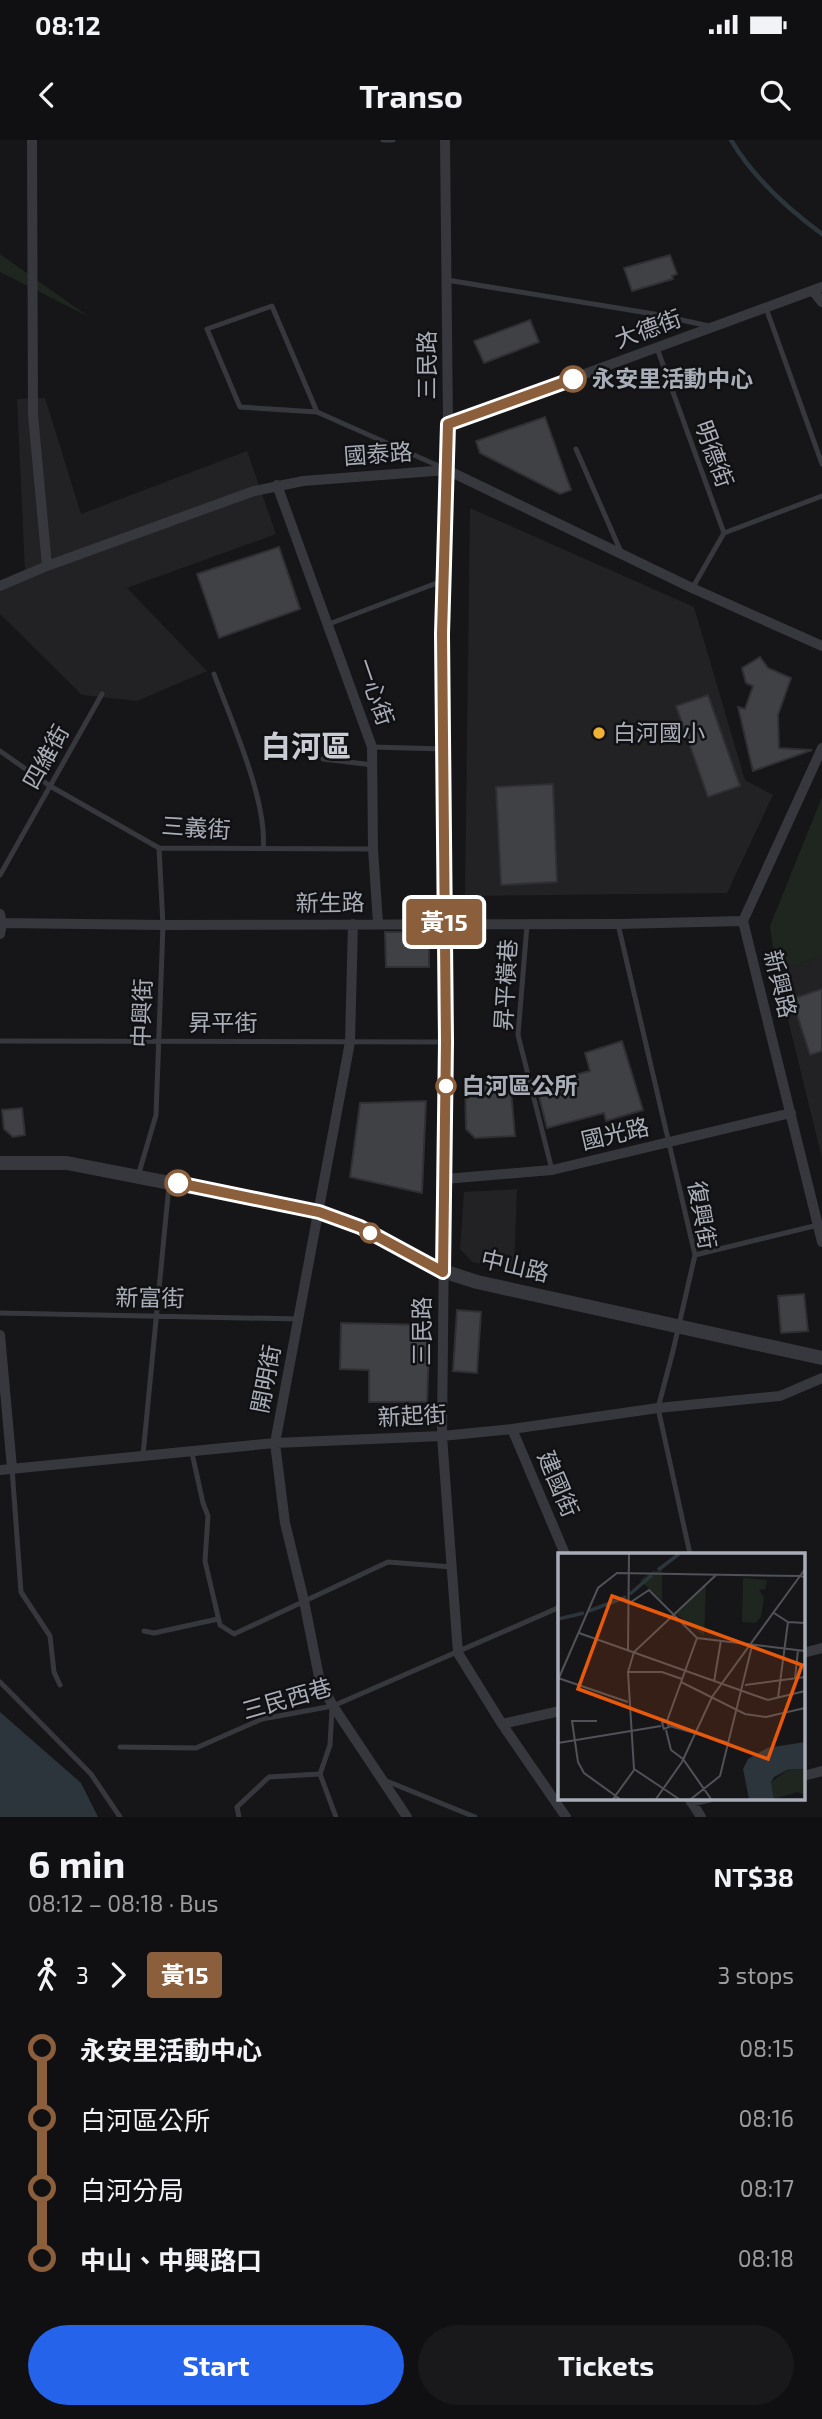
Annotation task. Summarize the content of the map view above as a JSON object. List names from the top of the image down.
{
  "streets": {
    "street": [
      "大德街",
      "三民路",
      "國泰路",
      "一心街",
      "新生路",
      "新興路",
      "國光路",
      "中山路",
      "開明街",
      "新起街",
      "建國街"
    ],
    "lane": [
      "明德街",
      "四維街",
      "三義街",
      "昇平橫巷",
      "中興街",
      "昇平街",
      "復興街",
      "新富街",
      "三民西巷"
    ]
  },
  "crossings": [
    ["大德街", "三民路"],
    ["大德街", "明德街"],
    ["三民路", "國泰路"],
    ["三民路", "新生路"],
    ["三民路", "昇平街"],
    ["三民路", "國光路"],
    ["三民路", "中山路"],
    ["三民路", "新起街"],
    ["三民路", "三民西巷"],
    ["國泰路", "一心街"],
    ["一心街", "三義街"],
    ["一心街", "新生路"],
    ["四維街", "三義街"],
    ["三義街", "中興街"],
    ["新生路", "新興路"],
    ["新生路", "昇平橫巷"],
    ["新生路", "中興街"],
    ["新生路", "復興街"],
    ["新生路", "開明街"],
    ["新興路", "國光路"],
    ["昇平橫巷", "國光路"],
    ["中興街", "昇平街"],
    ["中興街", "中山路"],
    ["昇平街", "開明街"],
    ["國光路", "復興街"],
    ["復興街", "中山路"],
    ["復興街", "新起街"],
    ["中山路", "開明街"],
    ["新富街", "開明街"],
    ["開明街", "新起街"],
    ["開明街", "三民西巷"],
    ["新起街", "建國街"]
  ],
  "districts": ["白河區"],
  "places": ["永安里活動中心", "白河國小", "白河區公所"],
  "lines": ["bus line 黃15"],
  "page": {
    "status": "08:12",
    "header": "Transo",
    "on_map": "黃15",
    "heading": ["6 min", "08:12 – 08:18 · Bus", "NT$38"],
    "legs": ["3", "黃15", "3 stops"],
    "list": [
      {
        "name": "永安里活動中心",
        "value": "08:15"
      },
      {
        "name": "白河區公所",
        "value": "08:16"
      },
      {
        "name": "白河分局",
        "value": "08:17"
      },
      {
        "name": "中山、中興路口",
        "value": "08:18"
      }
    ],
    "buttons": ["Start", "Tickets"]
  }
}
